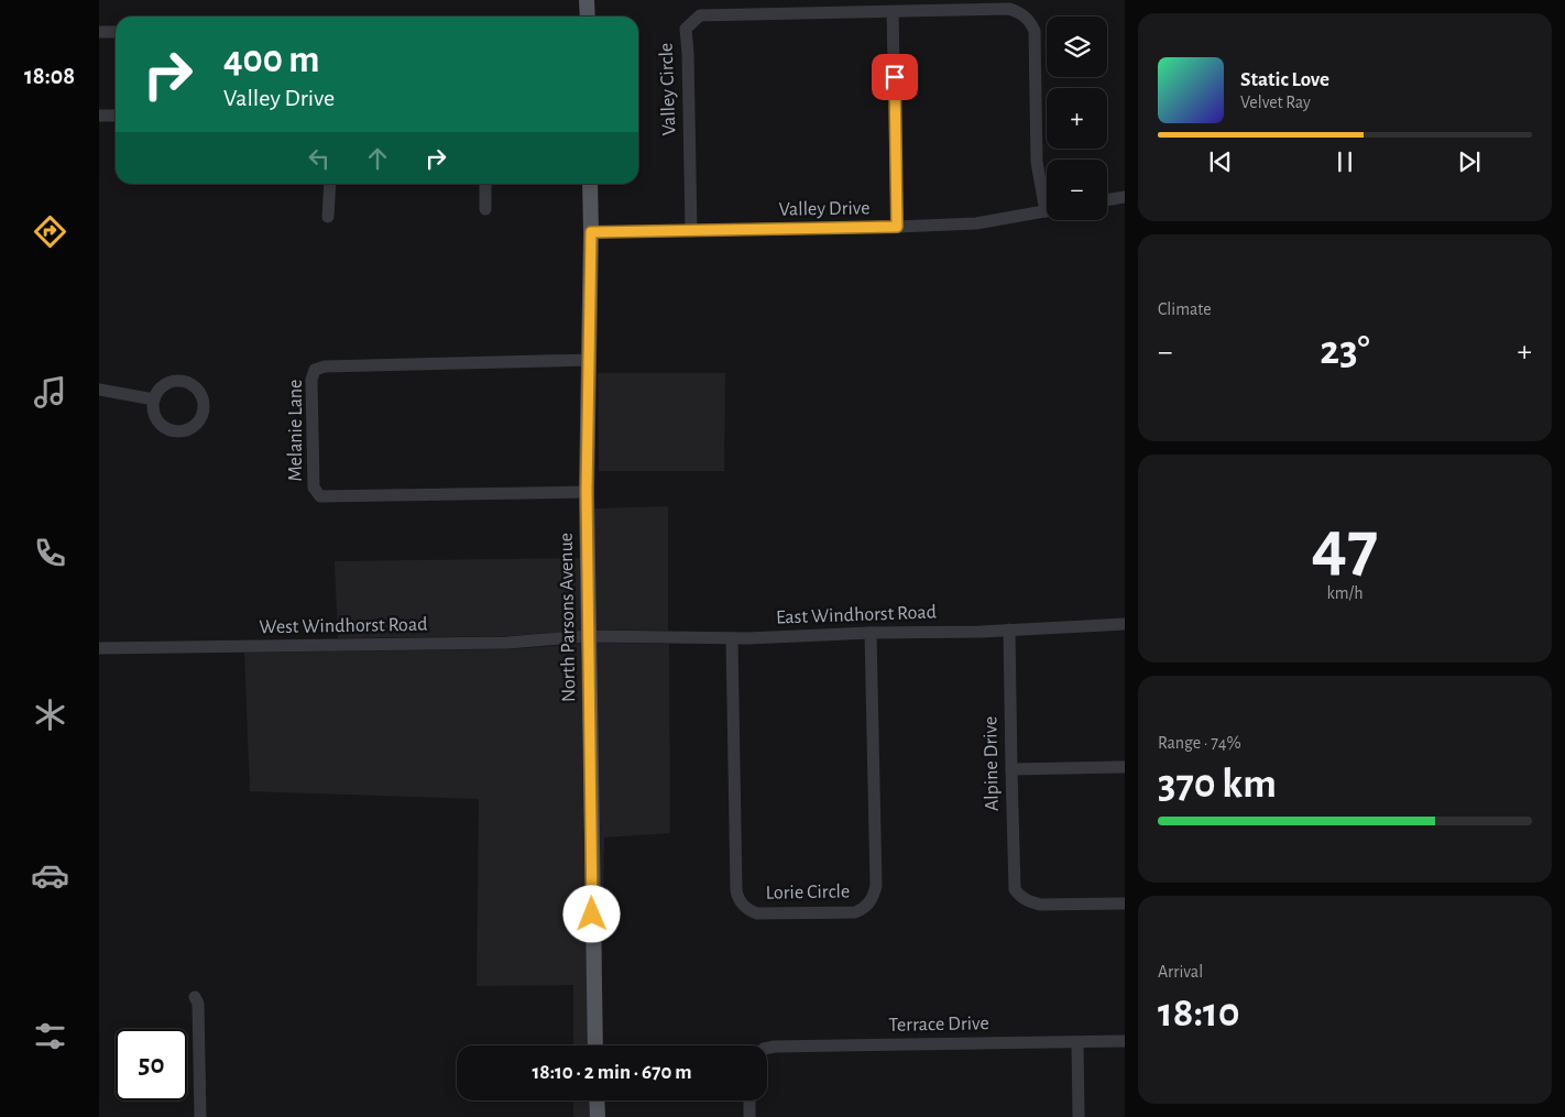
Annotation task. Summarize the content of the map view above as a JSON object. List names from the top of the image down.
{
  "streets": {
    "main road": ["North Parsons Avenue"],
    "street": [
      "Valley Circle",
      "Valley Drive",
      "Melanie Lane",
      "East Windhorst Road",
      "West Windhorst Road",
      "Alpine Drive",
      "Lorie Circle",
      "Terrace Drive"
    ]
  },
  "crossings": [
    ["Valley Circle", "Valley Drive"],
    ["Valley Drive", "North Parsons Avenue"],
    ["Melanie Lane", "North Parsons Avenue"],
    ["East Windhorst Road", "North Parsons Avenue"],
    ["East Windhorst Road", "West Windhorst Road"],
    ["East Windhorst Road", "Alpine Drive"],
    ["East Windhorst Road", "Lorie Circle"],
    ["North Parsons Avenue", "West Windhorst Road"]
  ],
  "page": {
    "tabs": "18:08",
    "map_buttons": ["+", "−"],
    "turn": ["400 m", "Valley Drive"],
    "song": ["Static Love", "Velvet Ray"],
    "tile": [
      "Climate",
      ["47", "km/h"],
      ["Range · 74%", "370 km"],
      ["Arrival", "18:10"]
    ],
    "heat": ["−", "23°", "+"],
    "limit": "50",
    "trip": "18:10 · 2 min · 670 m"
  }
}
